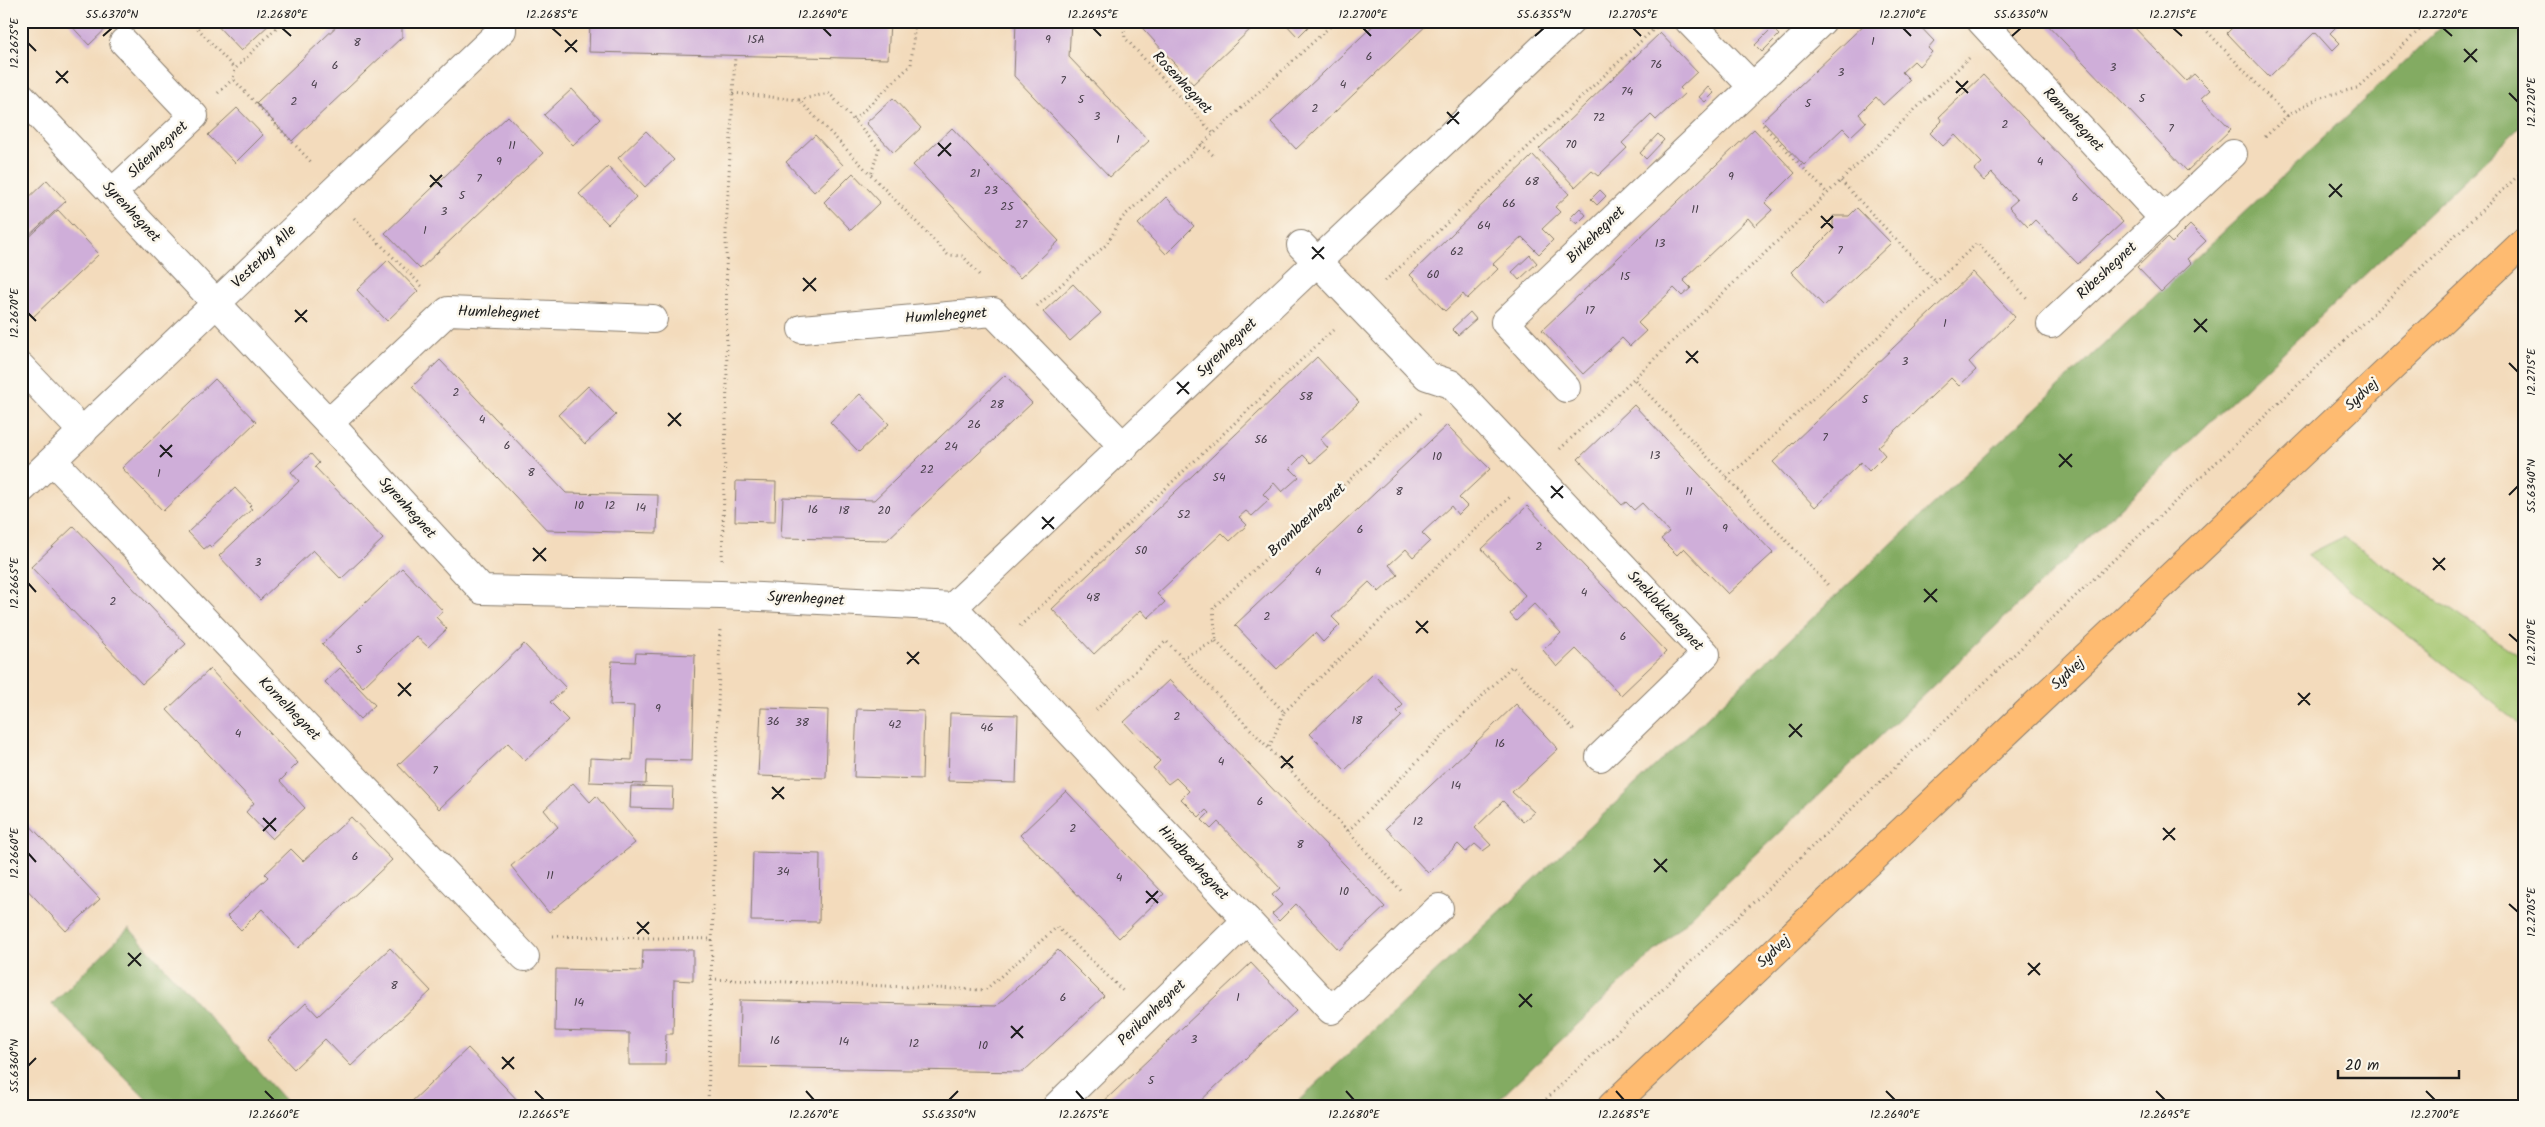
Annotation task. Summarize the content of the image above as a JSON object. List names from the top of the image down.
{
  "streets": {
    "main road": ["Sydvej"],
    "street": [
      "Rønnehegnet",
      "Slåenhegnet",
      "Syrenhegnet",
      "Birkehegnet",
      "Vesterby Alle",
      "Ribeshegnet",
      "Humlehegnet",
      "Sneklokkehegnet",
      "Kornelhegnet",
      "Hindbærhegnet",
      "Perikonhegnet"
    ],
    "path": ["Rosenhegnet", "Brombærhegnet"]
  },
  "crossings": [
    ["Rønnehegnet", "Ribeshegnet"],
    ["Slåenhegnet", "Syrenhegnet"],
    ["Syrenhegnet", "Vesterby Alle"],
    ["Syrenhegnet", "Humlehegnet"],
    ["Syrenhegnet", "Hindbærhegnet"],
    ["Vesterby Alle", "Kornelhegnet"],
    ["Hindbærhegnet", "Perikonhegnet"]
  ],
  "house_numbers": [
    "15A",
    "9",
    "1",
    "8",
    "6",
    "76",
    "6",
    "3",
    "3",
    "7",
    "4",
    "4",
    "74",
    "5",
    "5",
    "2",
    "5",
    "2",
    "3",
    "72",
    "2",
    "7",
    "1",
    "70",
    "11",
    "9",
    "4",
    "21",
    "9",
    "7",
    "68",
    "23",
    "5",
    "6",
    "66",
    "25",
    "11",
    "3",
    "27",
    "64",
    "1",
    "13",
    "7",
    "62",
    "60",
    "15",
    "17",
    "1",
    "3",
    "2",
    "58",
    "5",
    "28",
    "4",
    "26",
    "7",
    "56",
    "6",
    "24",
    "13",
    "10",
    "22",
    "8",
    "1",
    "54",
    "8",
    "11",
    "10",
    "12",
    "14",
    "16",
    "18",
    "20",
    "52",
    "9",
    "6",
    "2",
    "50",
    "3",
    "4",
    "4",
    "48",
    "2",
    "2",
    "6",
    "5",
    "9",
    "2",
    "18",
    "36",
    "38",
    "42",
    "46",
    "4",
    "16",
    "4",
    "7",
    "14",
    "6",
    "12",
    "2",
    "8",
    "6",
    "34",
    "11",
    "4",
    "10",
    "8",
    "6",
    "1",
    "14",
    "3",
    "16",
    "14",
    "12",
    "10",
    "5"
  ],
  "scale_bar": "20 m",
  "coordinates": [
    "55.6370°N",
    "12.2680°E",
    "12.2685°E",
    "12.2690°E",
    "12.2695°E",
    "12.2700°E",
    "55.6355°N",
    "12.2705°E",
    "12.2710°E",
    "55.6350°N",
    "12.2715°E",
    "12.2720°E",
    "12.2675°E",
    "12.2670°E",
    "55.6340°N",
    "12.2665°E",
    "12.2660°E",
    "55.6360°N"
  ]
}
